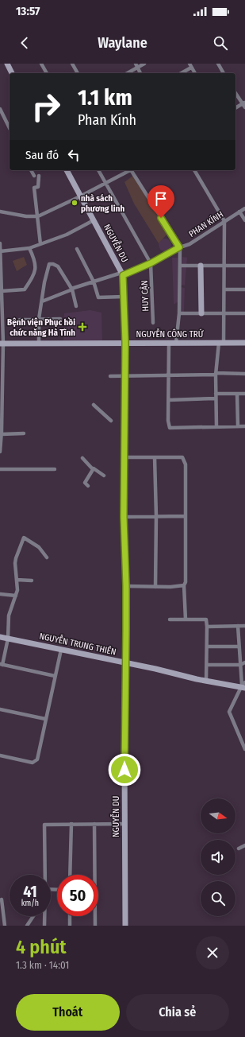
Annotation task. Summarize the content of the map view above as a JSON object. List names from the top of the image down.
{
  "streets": {
    "main road": ["NGUYỄN DU", "NGUYỄN CÔNG TRỨ", "NGUYỄN TRUNG THIÊN"],
    "street": ["PHAN KÍNH", "HUY CẬN"]
  },
  "crossings": [
    ["PHAN KÍNH", "NGUYỄN DU"],
    ["PHAN KÍNH", "HUY CẬN"],
    ["NGUYỄN DU", "NGUYỄN CÔNG TRỨ"],
    ["NGUYỄN DU", "NGUYỄN TRUNG THIÊN"]
  ],
  "places": {
    "other": ["nhà sách phương linh"],
    "health": ["Bệnh viện Phục hồi chức năng Hà Tĩnh"]
  },
  "north": "right",
  "page": {
    "status": "13:57",
    "header": "Waylane",
    "turn": ["1.1 km", "Phan Kính"],
    "then": "Sau đó",
    "speed": "41 km/h",
    "limit": "50",
    "heading": ["4 phút", "1.3 km · 14:01"],
    "buttons": ["Thoát", "Chia sẻ"]
  }
}
